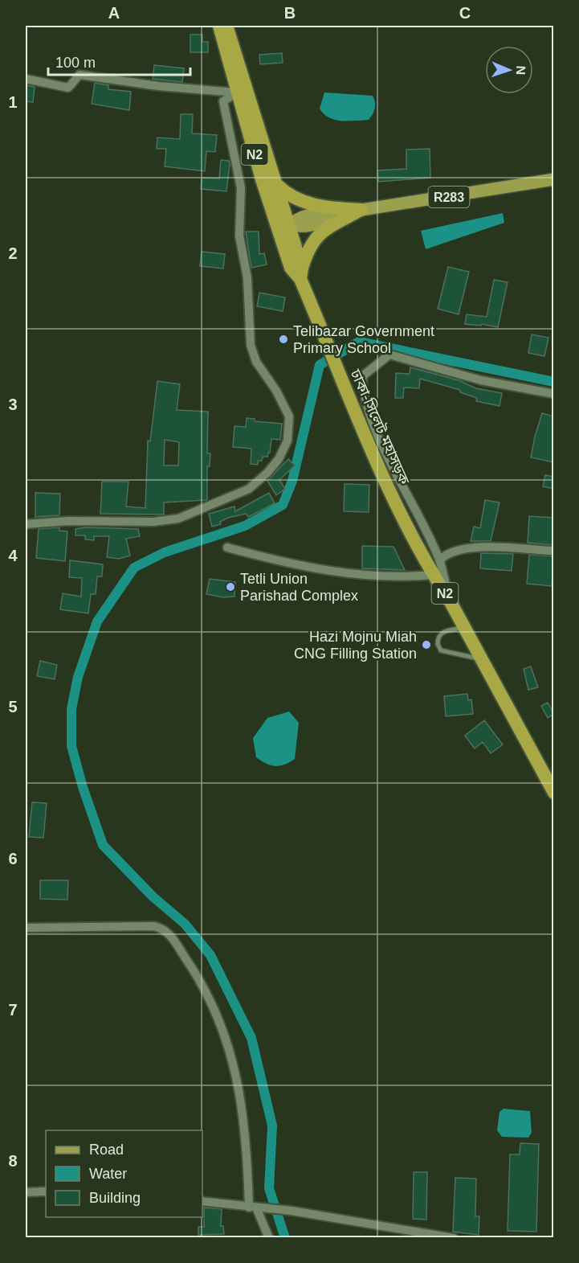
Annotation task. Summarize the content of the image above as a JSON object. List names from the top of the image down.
{
  "streets": {
    "highway": ["N2", "R283", "ঢাকা-সিলেট মহাসড়ক"]
  },
  "crossings": [
    ["R283", "ঢাকা-সিলেট মহাসড়ক"]
  ],
  "places": ["Telibazar Government Primary School", "Tetli Union Parishad Complex", "Hazi Mojnu Miah CNG Filling Station"],
  "legend": ["Road", "Water", "Building"],
  "scale_bar": "100 m",
  "north": "right",
  "grid": {
    "columns": ["A", "B", "C"],
    "rows": [
      "1",
      "2",
      "3",
      "4",
      "5",
      "6",
      "7",
      "8"
    ]
  }
}
